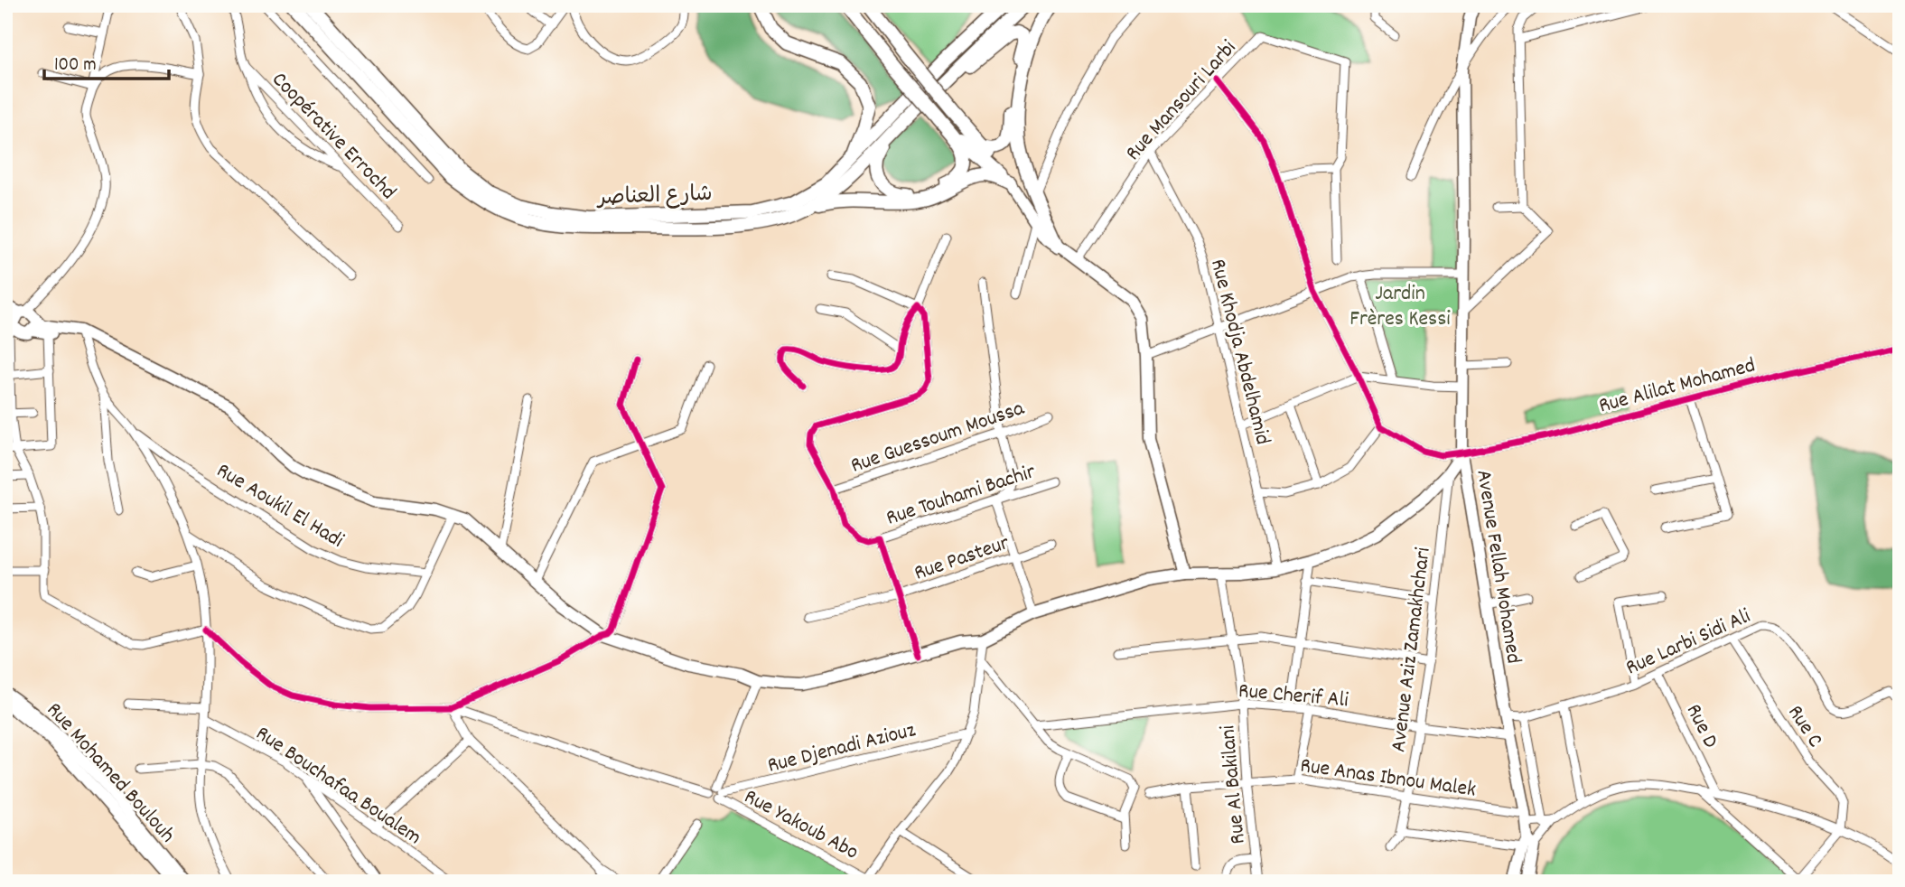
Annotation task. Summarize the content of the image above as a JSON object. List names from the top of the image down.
{
  "streets": {
    "highway": ["شارع العناصر"],
    "main road": ["Avenue Fellah Mohamed", "Rue Mohamed Boulouh"],
    "street": [
      "Rue Mansouri Larbi",
      "Coopérative Errochd",
      "Rue Khodja Abdelhamid",
      "Rue Alilat Mohamed",
      "Rue Guessoum Moussa",
      "Rue Touhami Bachir",
      "Rue Aoukil El Hadi",
      "Rue Pasteur",
      "Rue Larbi Sidi Ali",
      "Avenue Aziz Zamakhchari",
      "Rue Cherif Ali",
      "Rue D",
      "Rue C",
      "Rue Djenadi Aziouz",
      "Rue Anas Ibnou Malek",
      "Rue Bouchafaa Boualem",
      "Rue Al Bakilani",
      "Rue Yakoub Abo"
    ]
  },
  "crossings": [
    ["Rue Mansouri Larbi", "Rue Khodja Abdelhamid"],
    ["Rue Alilat Mohamed", "Avenue Fellah Mohamed"],
    ["Avenue Fellah Mohamed", "Rue Larbi Sidi Ali"],
    ["Avenue Fellah Mohamed", "Rue Cherif Ali"],
    ["Avenue Fellah Mohamed", "Rue Anas Ibnou Malek"],
    ["Rue Larbi Sidi Ali", "Rue D"],
    ["Rue Larbi Sidi Ali", "Rue C"],
    ["Avenue Aziz Zamakhchari", "Rue Cherif Ali"],
    ["Avenue Aziz Zamakhchari", "Rue Anas Ibnou Malek"],
    ["Rue Cherif Ali", "Rue Al Bakilani"],
    ["Rue Djenadi Aziouz", "Rue Yakoub Abo"],
    ["Rue Anas Ibnou Malek", "Rue Al Bakilani"]
  ],
  "parks": ["Jardin Frères Kessi"],
  "scale_bar": "100 m"
}
